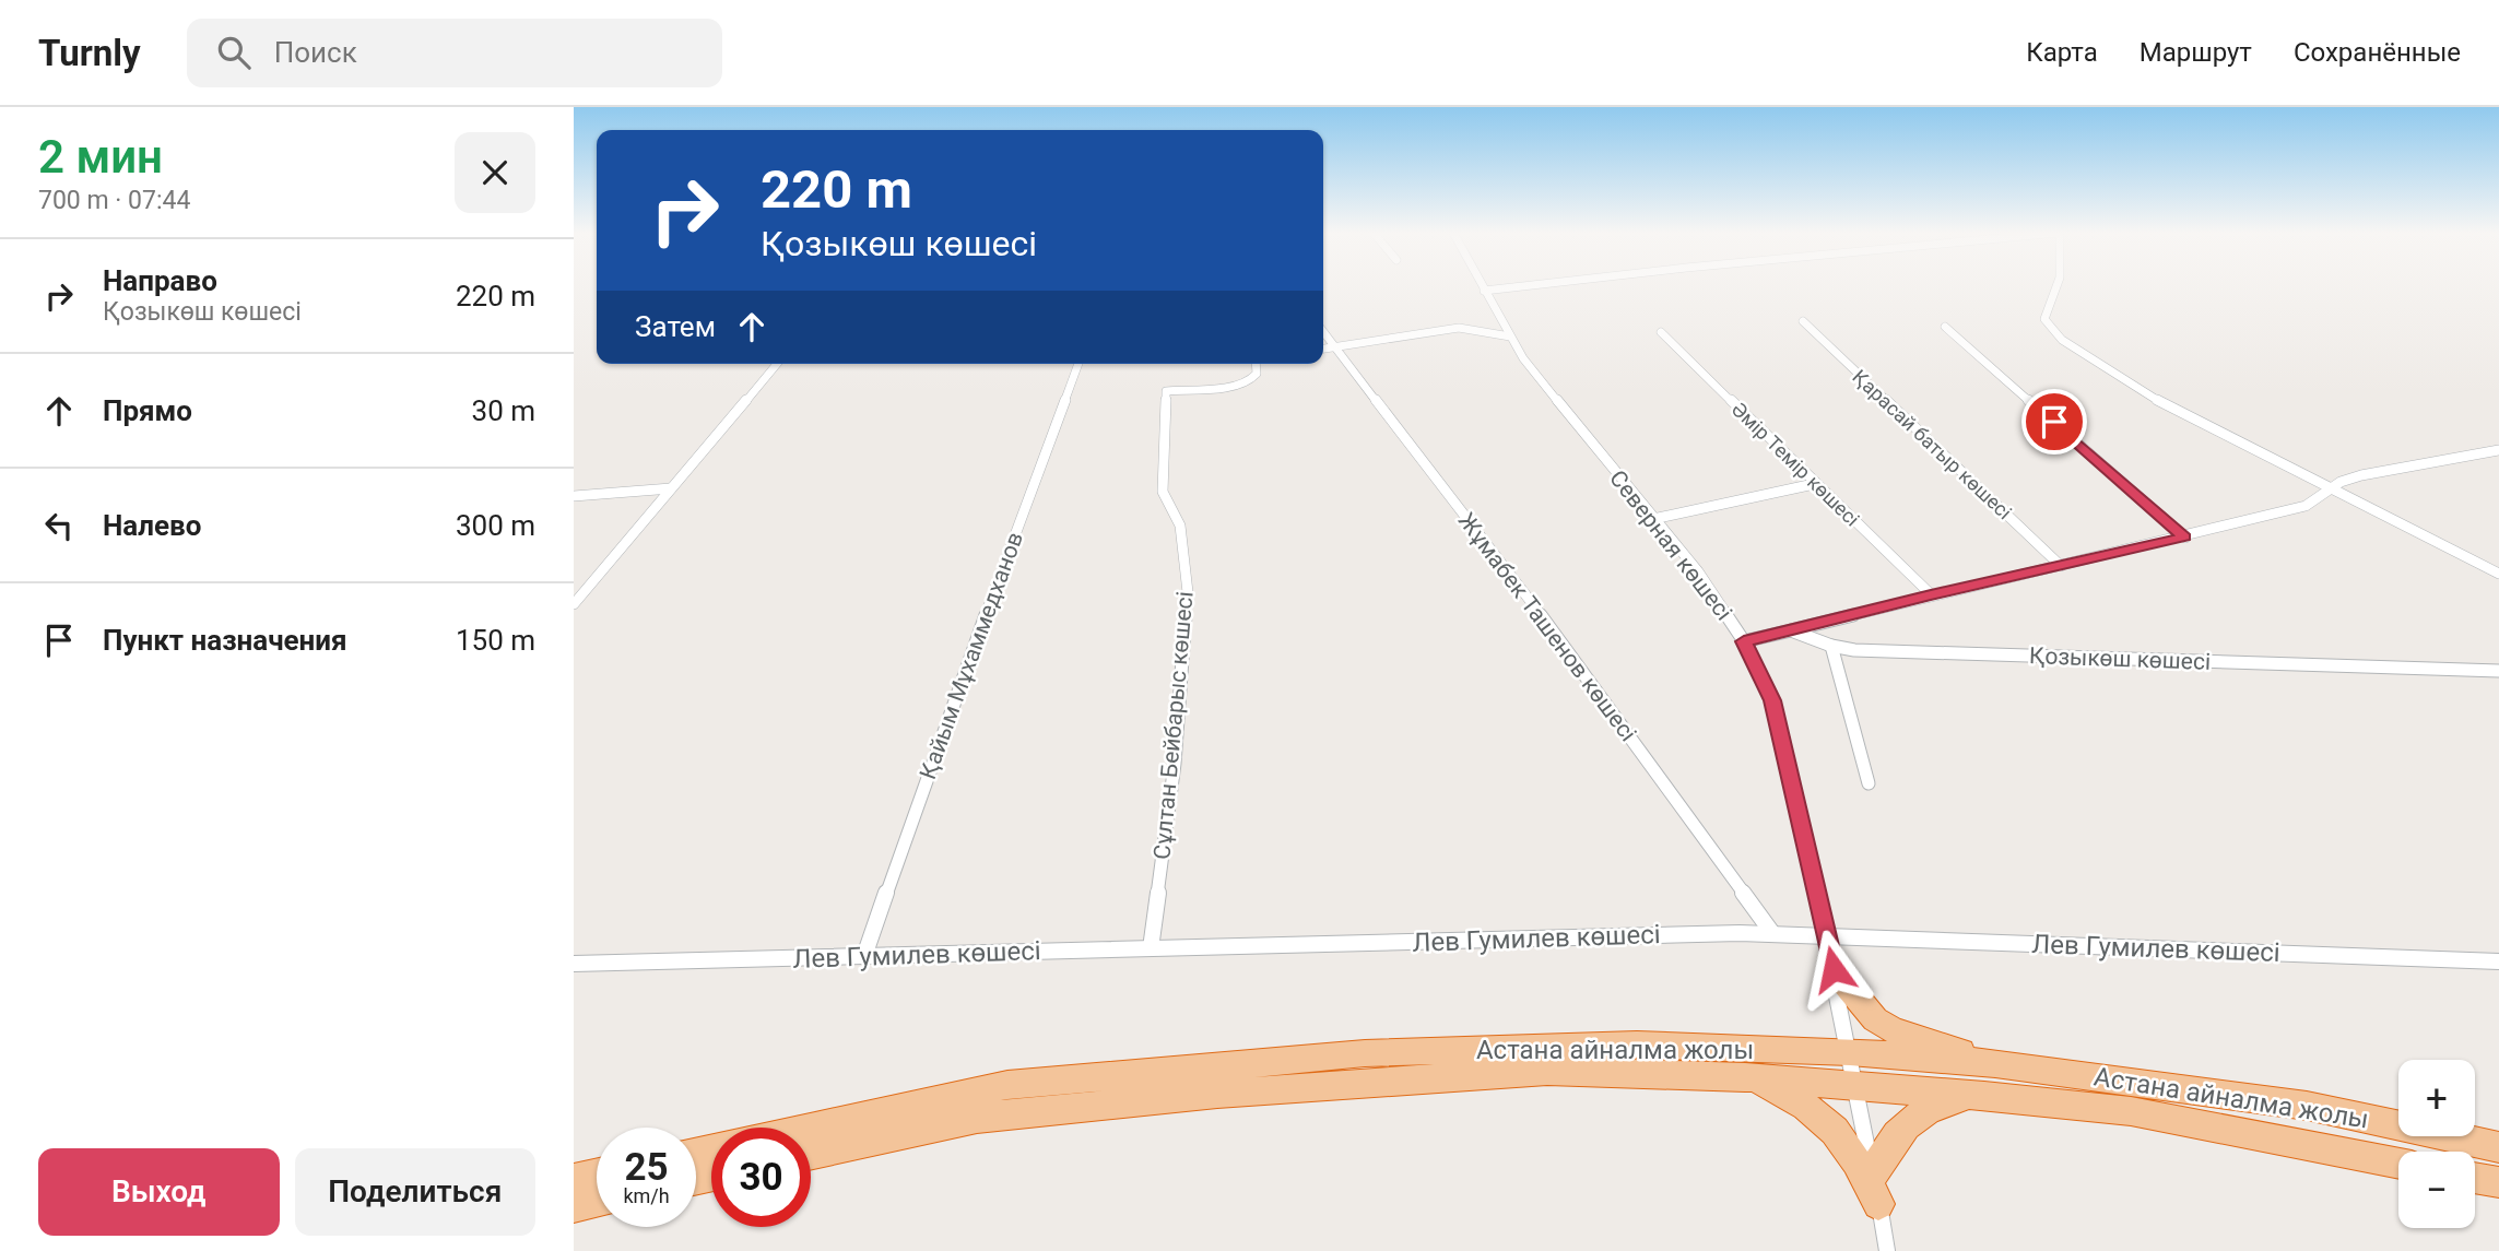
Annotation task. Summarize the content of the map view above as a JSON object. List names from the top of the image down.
{
  "streets": {
    "highway": ["Астана айналма жолы"],
    "street": [
      "Қарасай батыр көшесі",
      "Әмір Темір көшесі",
      "Северная көшесі",
      "Жұмабек Ташенов көшесі",
      "Қайым Мұхаммедханов",
      "Қозыкөш көшесі",
      "Сұлтан Бейбарыс көшесі",
      "Лев Гумилев көшесі"
    ]
  },
  "crossings": [
    ["Северная көшесі", "Лев Гумилев көшесі"],
    ["Северная көшесі", "Астана айналма жолы"],
    ["Жұмабек Ташенов көшесі", "Лев Гумилев көшесі"],
    ["Қайым Мұхаммедханов", "Лев Гумилев көшесі"],
    ["Сұлтан Бейбарыс көшесі", "Лев Гумилев көшесі"]
  ],
  "page": {
    "header": "Turnly",
    "search": "Поиск",
    "nav": ["Карта", "Маршрут", "Сохранённые"],
    "heading": ["2 мин", "700 m · 07:44"],
    "turn": ["220 m", "Қозыкөш көшесі"],
    "list": [
      {
        "name": "Направо",
        "note": "Қозыкөш көшесі",
        "value": "220 m"
      },
      {
        "name": "Прямо",
        "value": "30 m"
      },
      {
        "name": "Налево",
        "value": "300 m"
      },
      {
        "name": "Пункт назначения",
        "value": "150 m"
      }
    ],
    "then": "Затем",
    "map_buttons": ["+", "−"],
    "speed": "25 km/h",
    "limit": "30",
    "buttons": ["Выход", "Поделиться"]
  }
}
